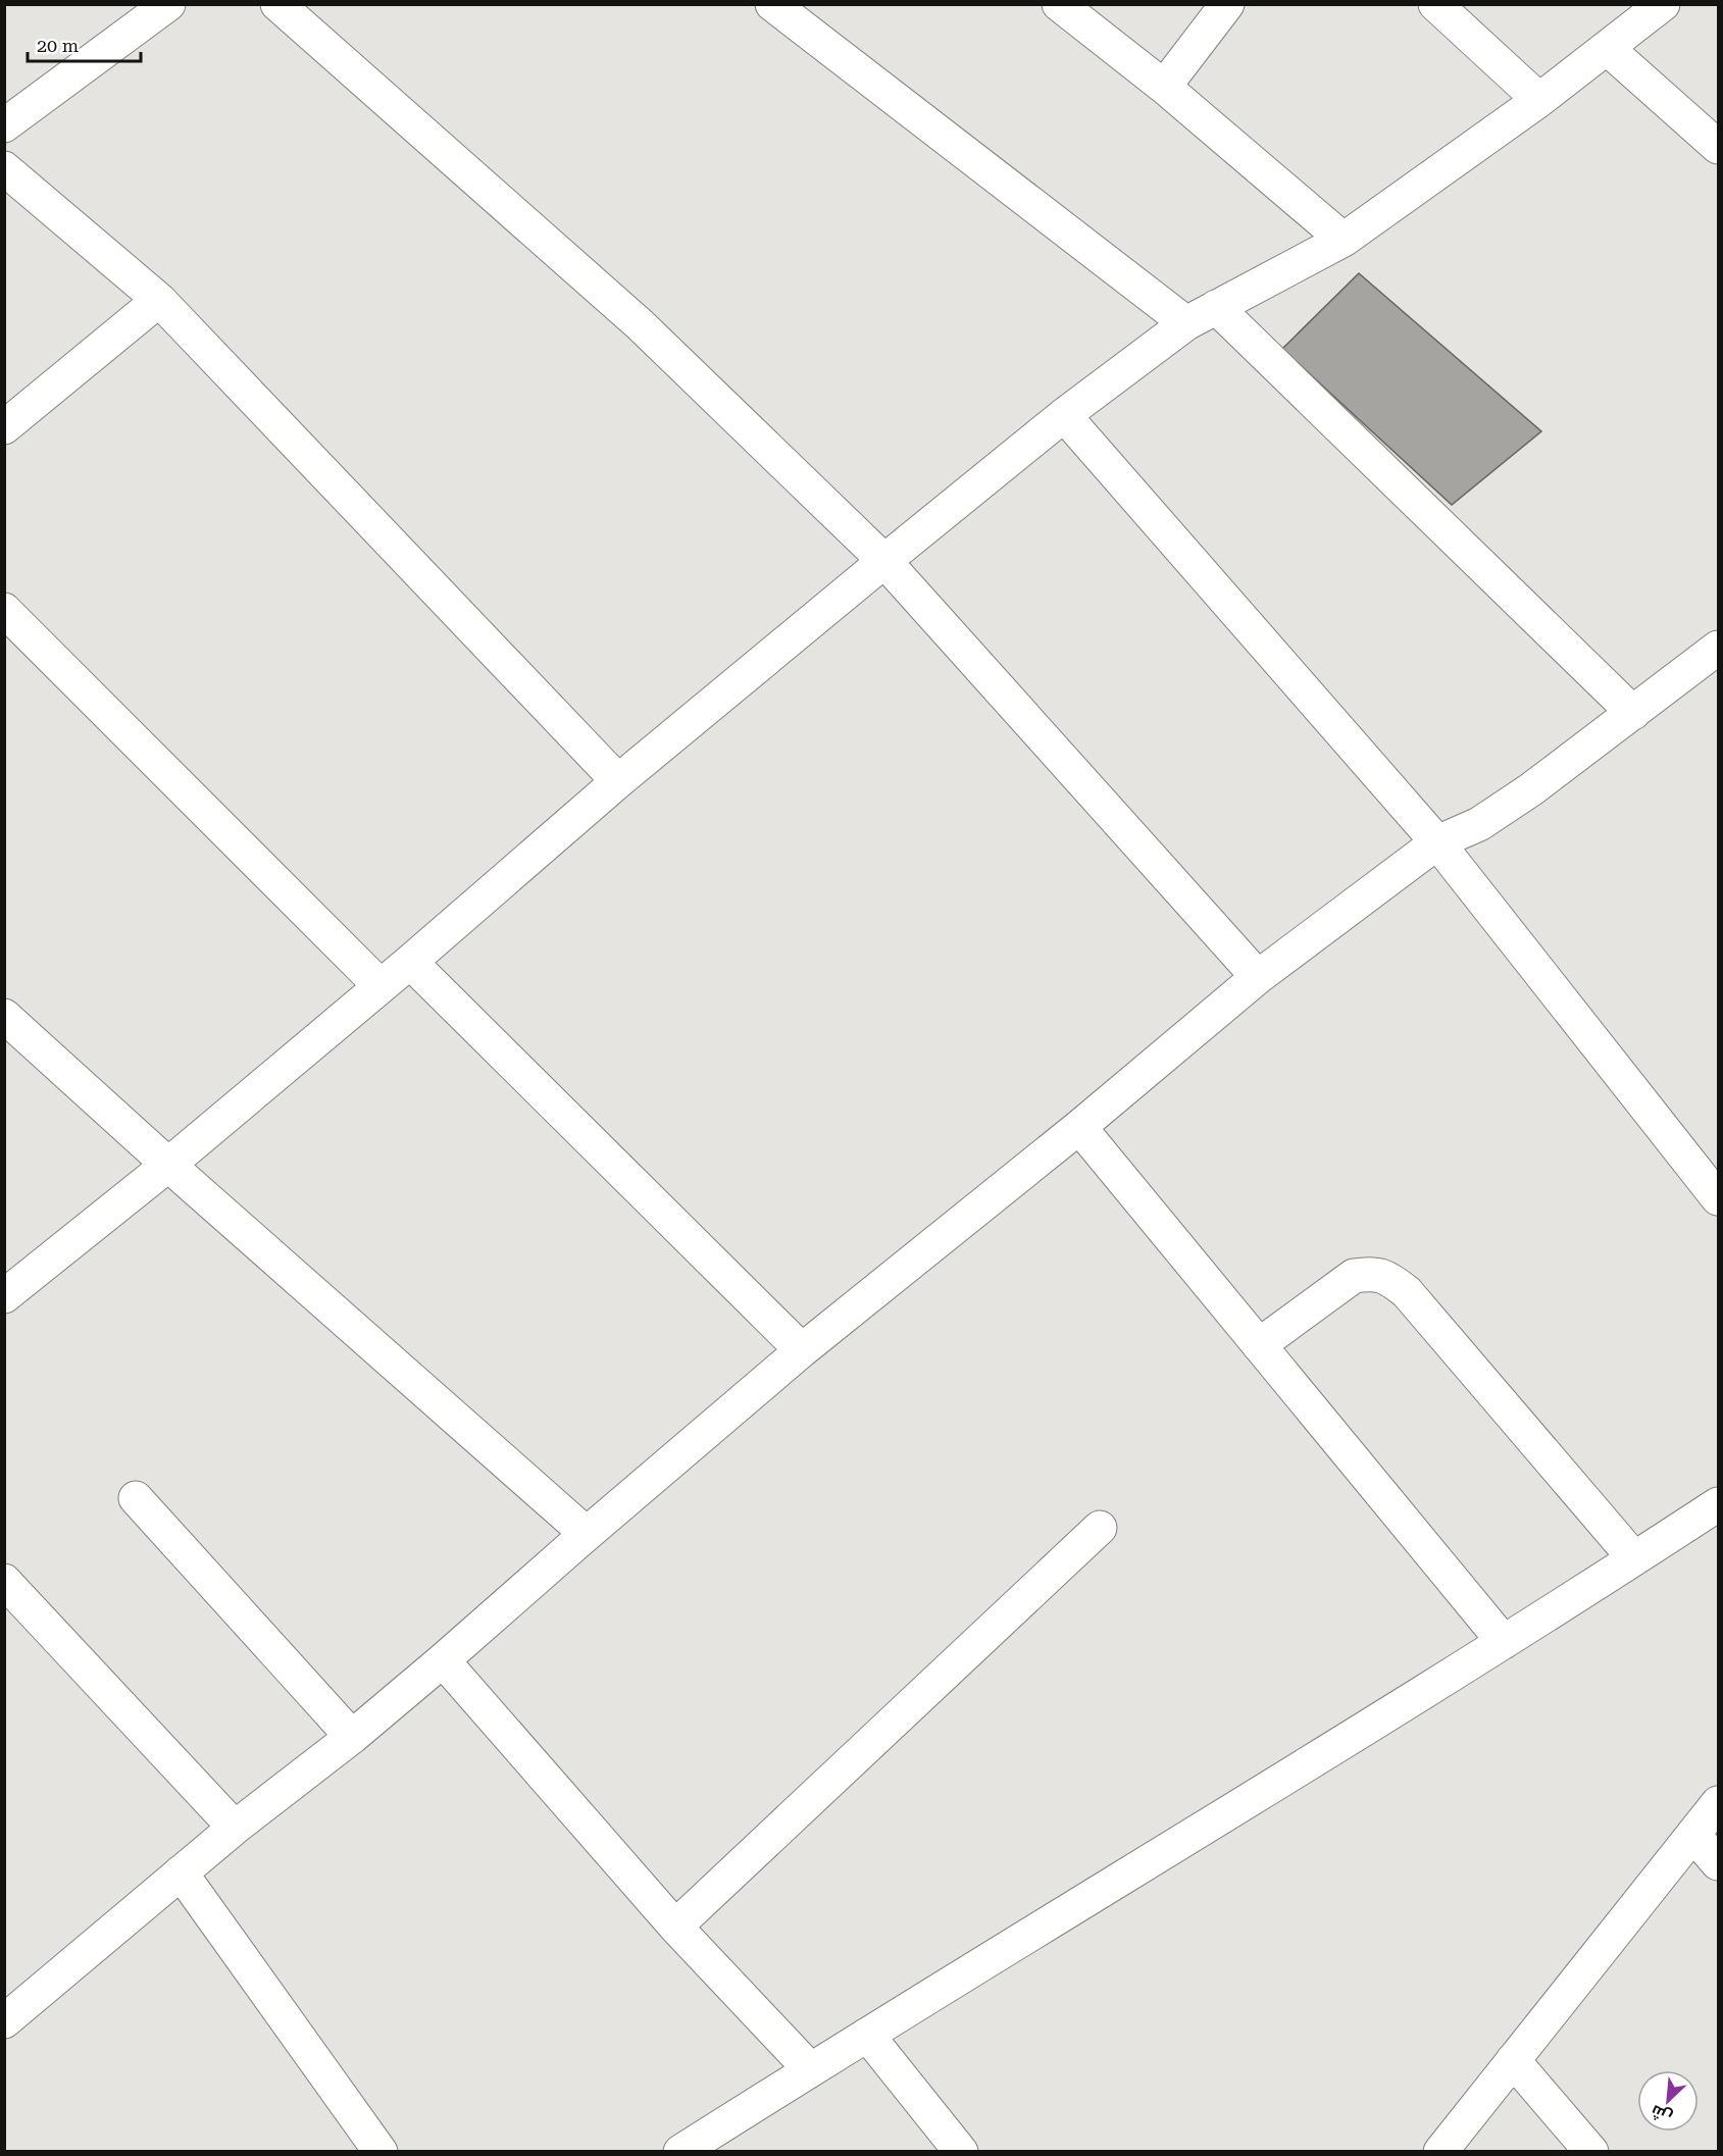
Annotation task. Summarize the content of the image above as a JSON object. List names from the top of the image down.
{
  "scale_bar": "20 m",
  "north": "bottom left"
}
